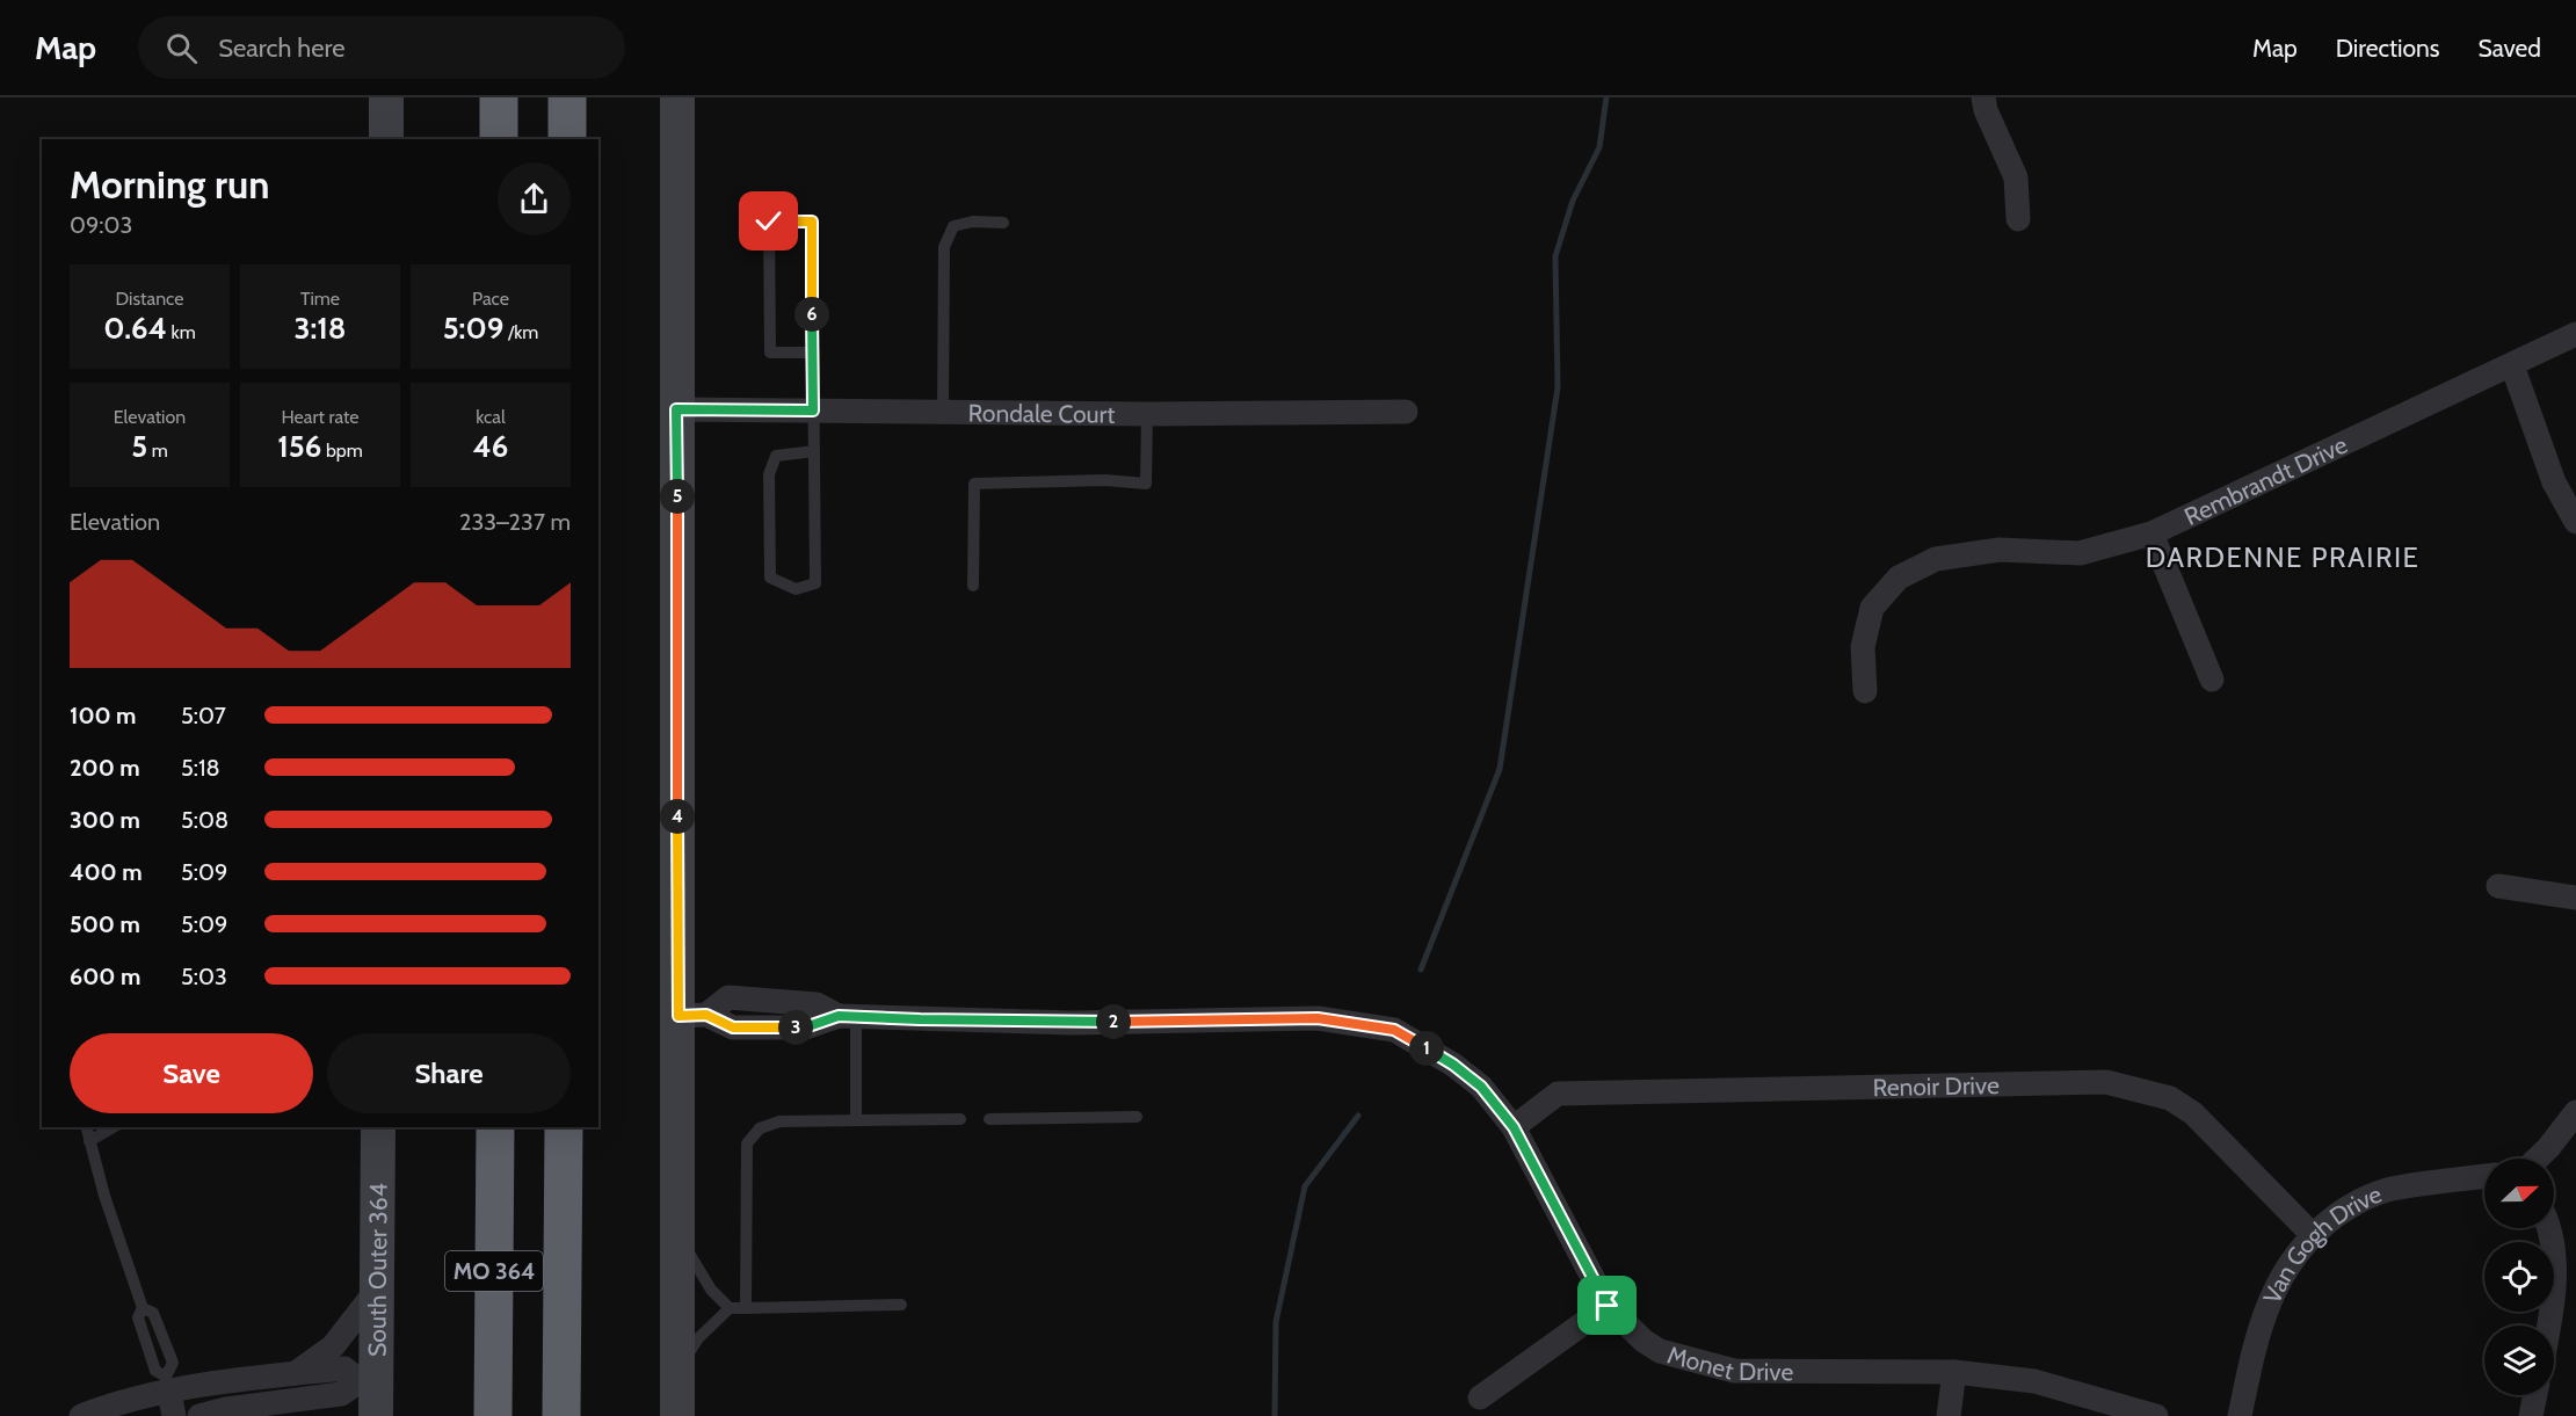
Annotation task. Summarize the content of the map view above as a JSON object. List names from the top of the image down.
{
  "streets": {
    "highway": ["MO 364"],
    "main road": ["South Outer 364"],
    "street": [
      "Rondale Court",
      "Rembrandt Drive",
      "Renoir Drive",
      "Van Gogh Drive",
      "Monet Drive"
    ]
  },
  "crossings": [
    ["Renoir Drive", "Van Gogh Drive"],
    ["Renoir Drive", "Monet Drive"]
  ],
  "districts": ["DARDENNE PRAIRIE"],
  "north": "right",
  "page": {
    "header": "Map",
    "search": "Search here",
    "nav": ["Map", "Directions", "Saved"],
    "heading": ["Morning run", "09:03"],
    "stats": [
      ["Distance", "0.64 km"],
      ["Time", "3:18"],
      ["Pace", "5:09 /km"],
      ["Elevation", "5 m"],
      ["Heart rate", "156 bpm"],
      ["kcal", "46"]
    ],
    "pins": [
      "6",
      "5",
      "4",
      "2",
      "3",
      "1"
    ],
    "chart": ["Elevation", "233–237 m"],
    "list": [
      {
        "name": "100 m",
        "note": "5:07"
      },
      {
        "name": "200 m",
        "note": "5:18"
      },
      {
        "name": "300 m",
        "note": "5:08"
      },
      {
        "name": "400 m",
        "note": "5:09"
      },
      {
        "name": "500 m",
        "note": "5:09"
      },
      {
        "name": "600 m",
        "note": "5:03"
      }
    ],
    "buttons": ["Save", "Share"]
  }
}
